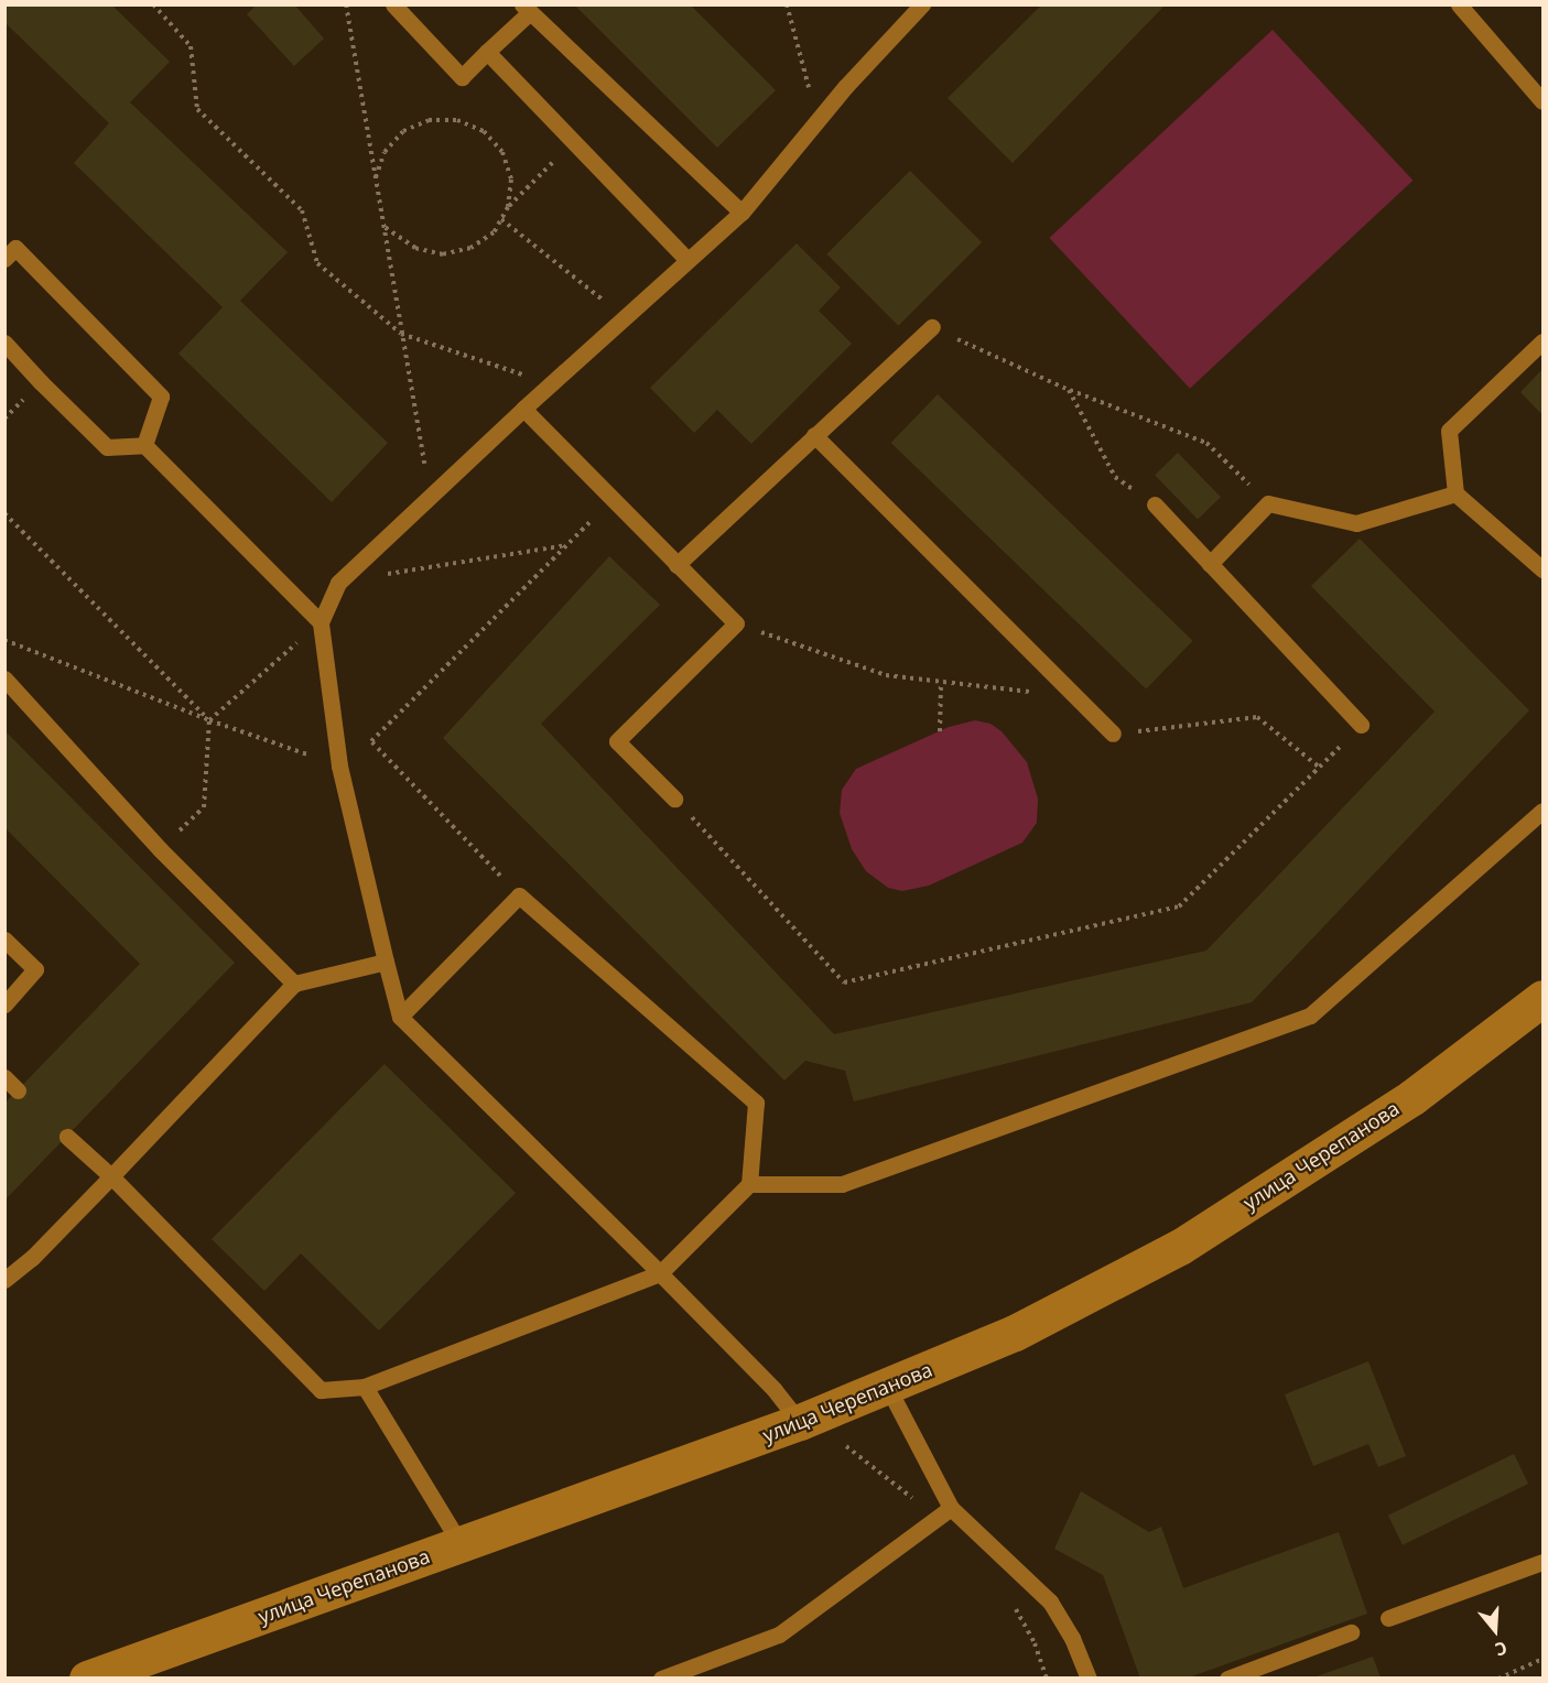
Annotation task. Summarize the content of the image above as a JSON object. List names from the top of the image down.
{
  "streets": {
    "main road": ["улица Черепанова"]
  },
  "north": "bottom"
}
